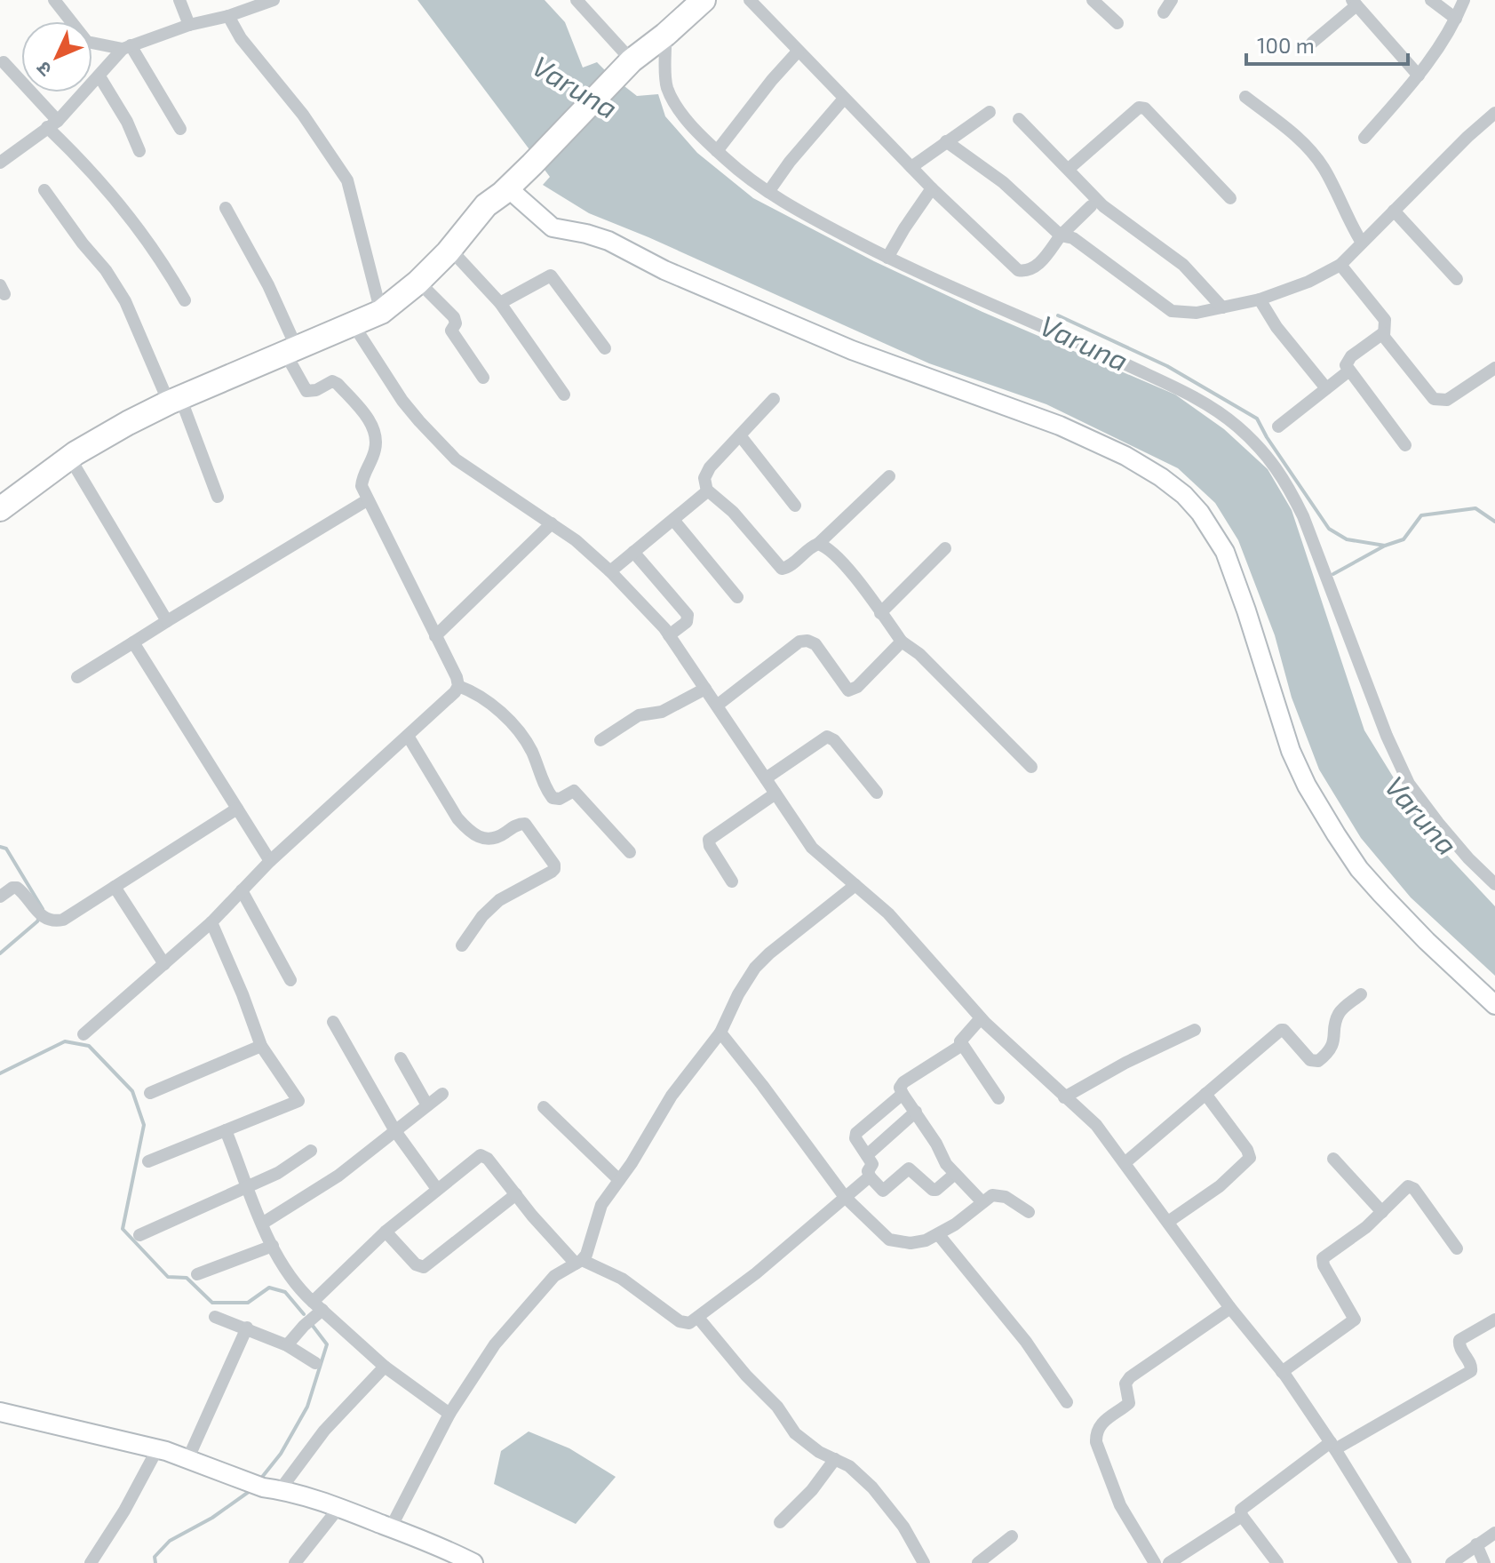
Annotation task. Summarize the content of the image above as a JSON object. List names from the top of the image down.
{
  "water": ["Varuna"],
  "scale_bar": "100 m",
  "north": "bottom left"
}
